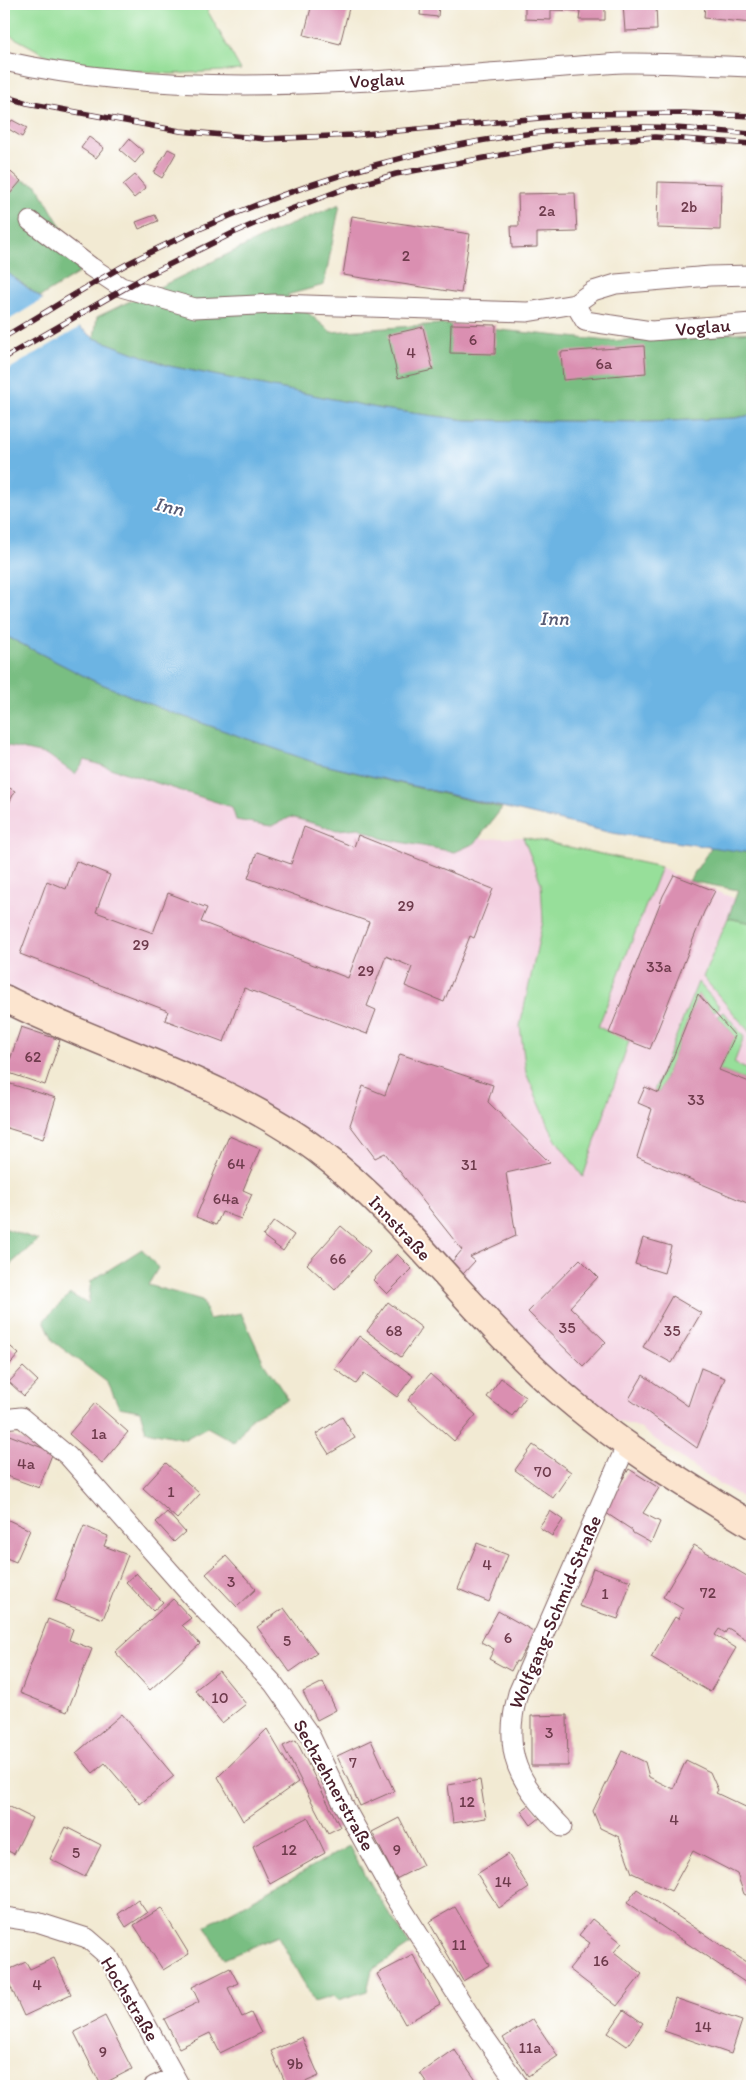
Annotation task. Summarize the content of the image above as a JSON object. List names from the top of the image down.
{
  "streets": {
    "street": [
      "Voglau",
      "Innstraße",
      "Wolfgang-Schmid-Straße",
      "Sechzehnerstraße",
      "Hochstraße"
    ]
  },
  "crossings": [
    ["Innstraße", "Wolfgang-Schmid-Straße"]
  ],
  "water": ["Inn"],
  "house_numbers": [
    "2b",
    "2a",
    "2",
    "6",
    "4",
    "6a",
    "29",
    "29",
    "33a",
    "29",
    "62",
    "33",
    "64",
    "31",
    "64a",
    "66",
    "35",
    "68",
    "35",
    "1a",
    "4a",
    "70",
    "1",
    "4",
    "3",
    "72",
    "1",
    "6",
    "5",
    "10",
    "3",
    "7",
    "12",
    "4",
    "12",
    "9",
    "5",
    "14",
    "11",
    "16",
    "4",
    "14",
    "11a",
    "9",
    "9b"
  ]
}
